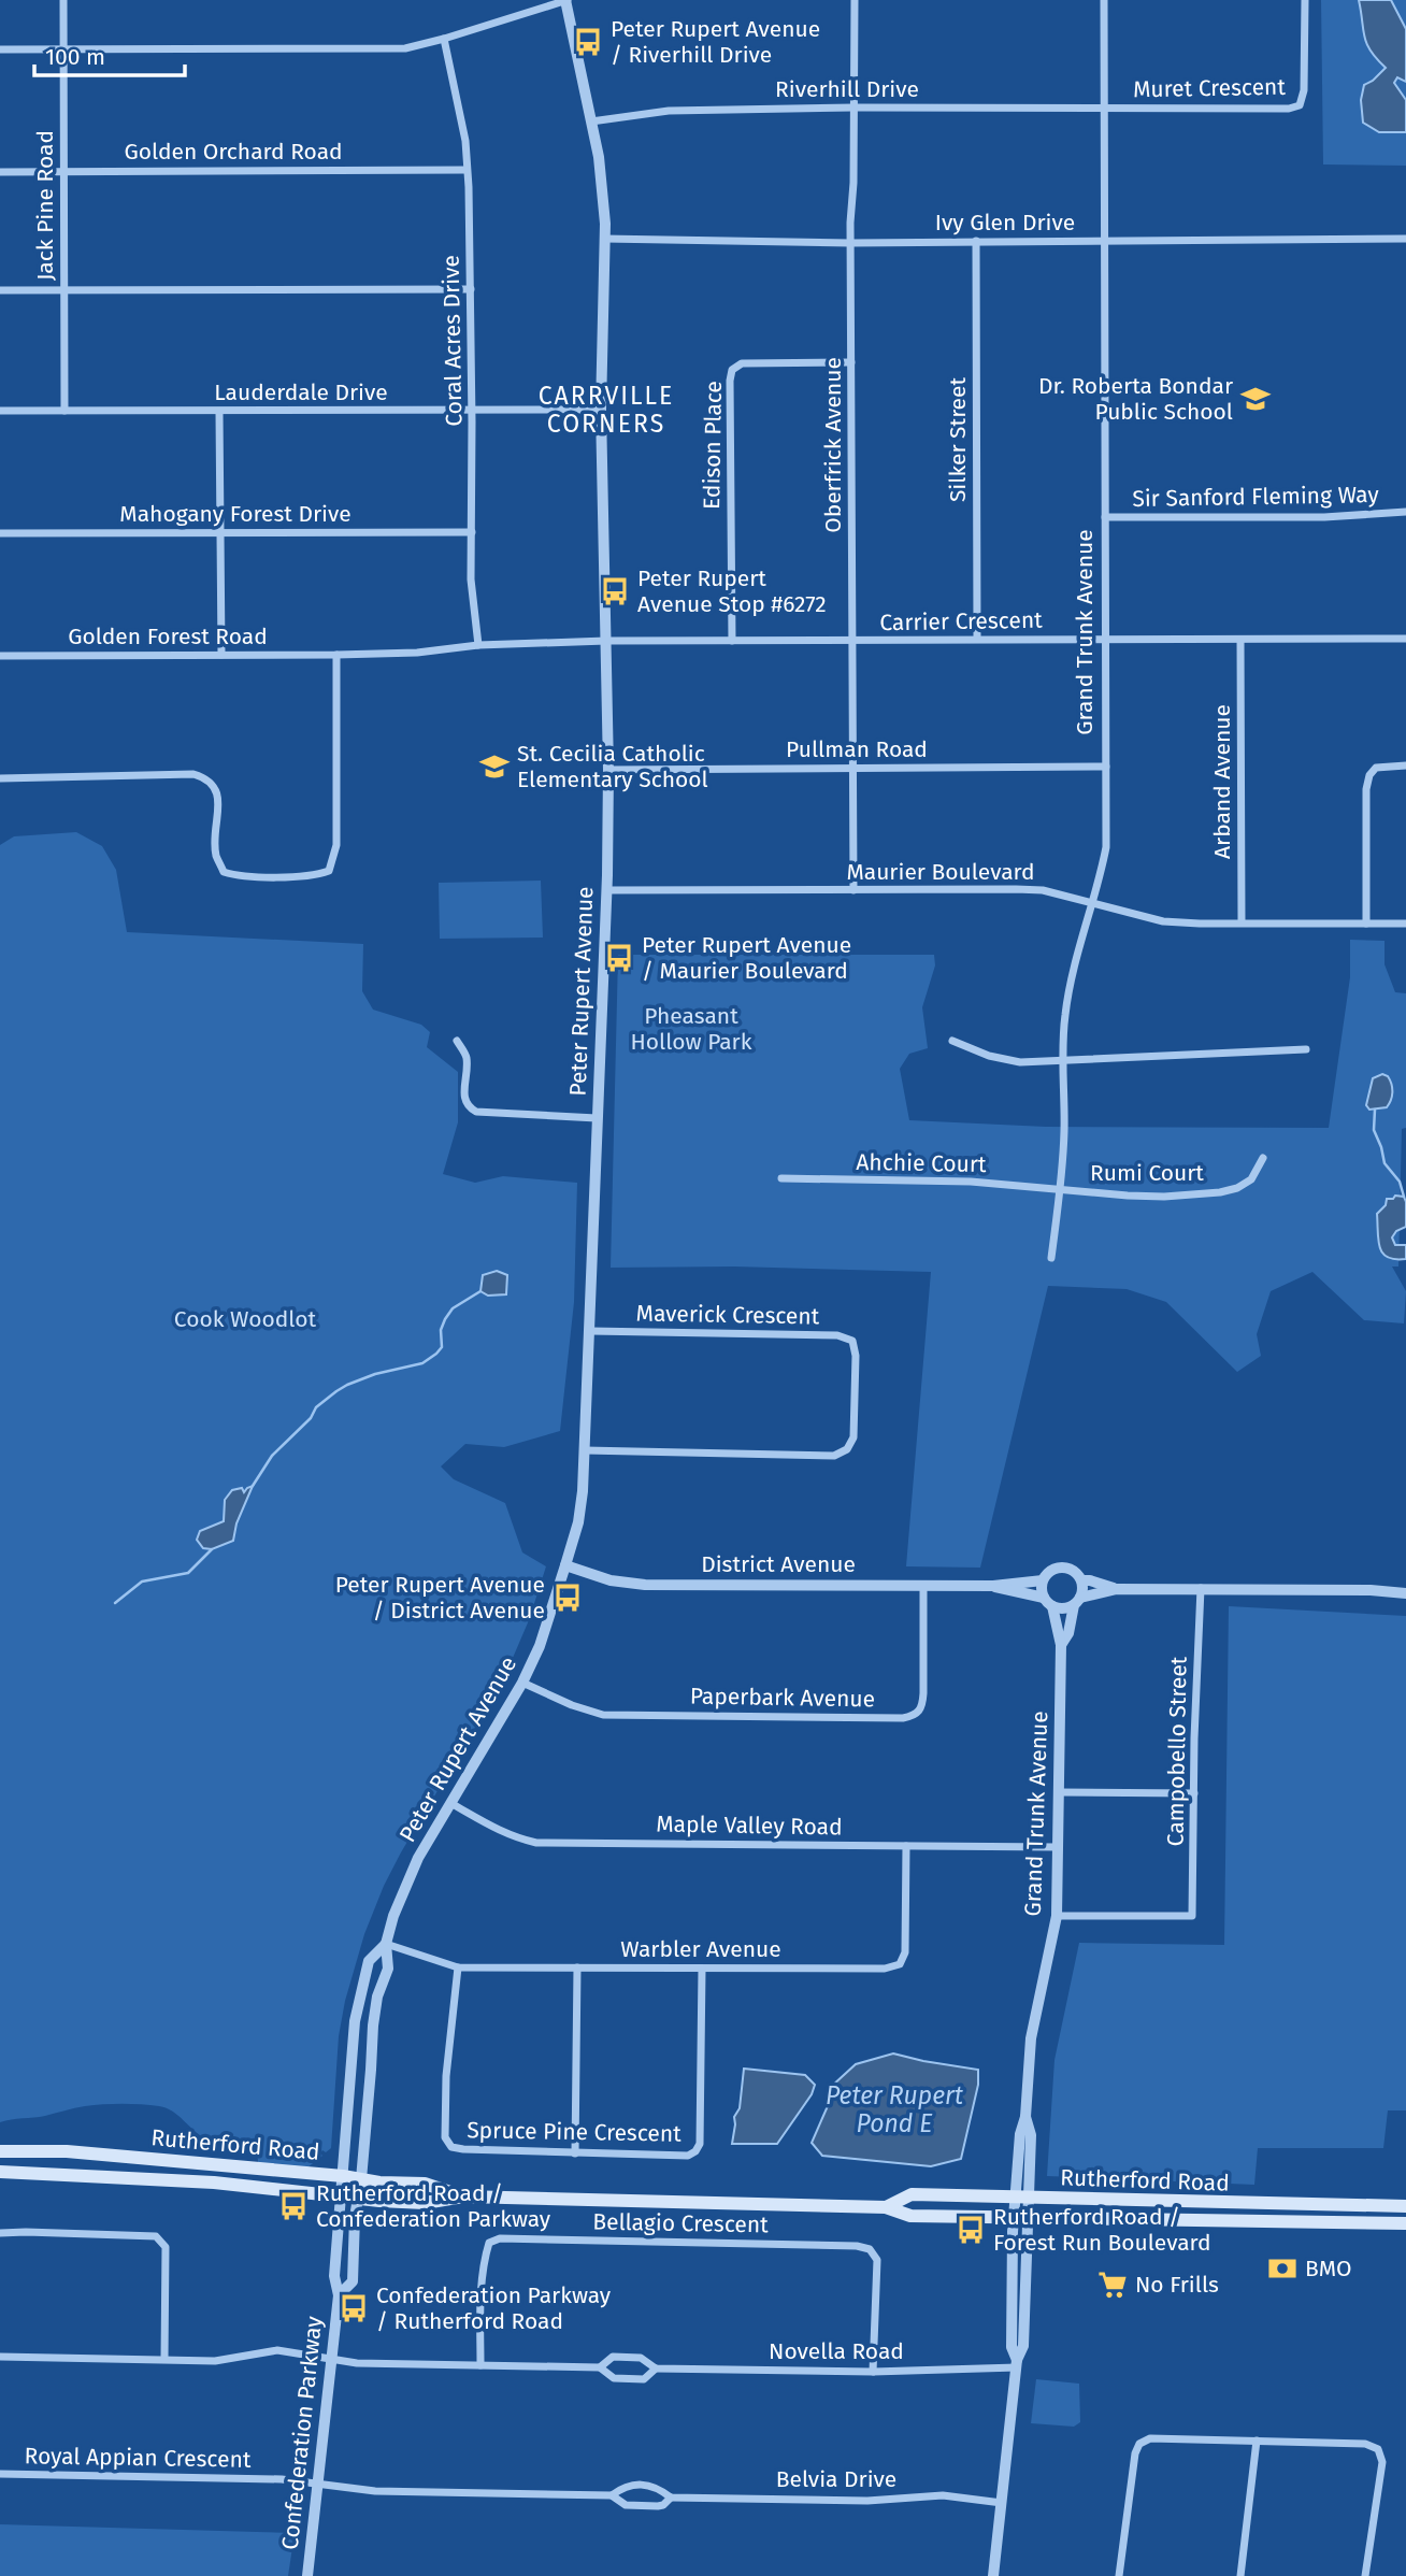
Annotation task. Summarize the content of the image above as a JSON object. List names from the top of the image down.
{
  "streets": {
    "main road": ["Rutherford Road"],
    "street": [
      "Muret Crescent",
      "Riverhill Drive",
      "Golden Orchard Road",
      "Jack Pine Road",
      "Ivy Glen Drive",
      "Coral Acres Drive",
      "Lauderdale Drive",
      "Silker Street",
      "Edison Place",
      "Oberfrick Avenue",
      "Sir Sanford Fleming Way",
      "Mahogany Forest Drive",
      "Carrier Crescent",
      "Grand Trunk Avenue",
      "Golden Forest Road",
      "Pullman Road",
      "Arband Avenue",
      "Maurier Boulevard",
      "Peter Rupert Avenue",
      "Ahchie Court",
      "Rumi Court",
      "Maverick Crescent",
      "District Avenue",
      "Paperbark Avenue",
      "Campobello Street",
      "Maple Valley Road",
      "Warbler Avenue",
      "Spruce Pine Crescent",
      "Bellagio Crescent",
      "Novella Road",
      "Confederation Parkway",
      "Royal Appian Crescent",
      "Belvia Drive"
    ]
  },
  "crossings": [
    ["Muret Crescent", "Riverhill Drive"],
    ["Muret Crescent", "Grand Trunk Avenue"],
    ["Riverhill Drive", "Oberfrick Avenue"],
    ["Riverhill Drive", "Grand Trunk Avenue"],
    ["Riverhill Drive", "Peter Rupert Avenue"],
    ["Golden Orchard Road", "Jack Pine Road"],
    ["Golden Orchard Road", "Coral Acres Drive"],
    ["Jack Pine Road", "Lauderdale Drive"],
    ["Ivy Glen Drive", "Silker Street"],
    ["Ivy Glen Drive", "Oberfrick Avenue"],
    ["Ivy Glen Drive", "Grand Trunk Avenue"],
    ["Ivy Glen Drive", "Peter Rupert Avenue"],
    ["Coral Acres Drive", "Lauderdale Drive"],
    ["Coral Acres Drive", "Mahogany Forest Drive"],
    ["Coral Acres Drive", "Golden Forest Road"],
    ["Lauderdale Drive", "Peter Rupert Avenue"],
    ["Silker Street", "Carrier Crescent"],
    ["Edison Place", "Oberfrick Avenue"],
    ["Edison Place", "Carrier Crescent"],
    ["Oberfrick Avenue", "Carrier Crescent"],
    ["Oberfrick Avenue", "Pullman Road"],
    ["Oberfrick Avenue", "Maurier Boulevard"],
    ["Sir Sanford Fleming Way", "Grand Trunk Avenue"],
    ["Carrier Crescent", "Grand Trunk Avenue"],
    ["Carrier Crescent", "Golden Forest Road"],
    ["Carrier Crescent", "Arband Avenue"],
    ["Carrier Crescent", "Peter Rupert Avenue"],
    ["Grand Trunk Avenue", "Pullman Road"],
    ["Grand Trunk Avenue", "Maurier Boulevard"],
    ["Grand Trunk Avenue", "Ahchie Court"],
    ["Grand Trunk Avenue", "Rumi Court"],
    ["Grand Trunk Avenue", "District Avenue"],
    ["Grand Trunk Avenue", "Campobello Street"],
    ["Grand Trunk Avenue", "Maple Valley Road"],
    ["Grand Trunk Avenue", "Rutherford Road"],
    ["Golden Forest Road", "Peter Rupert Avenue"],
    ["Pullman Road", "Peter Rupert Avenue"],
    ["Arband Avenue", "Maurier Boulevard"],
    ["Maurier Boulevard", "Peter Rupert Avenue"],
    ["Peter Rupert Avenue", "Maverick Crescent"],
    ["Peter Rupert Avenue", "District Avenue"],
    ["Peter Rupert Avenue", "Paperbark Avenue"],
    ["Peter Rupert Avenue", "Maple Valley Road"],
    ["Peter Rupert Avenue", "Warbler Avenue"],
    ["Peter Rupert Avenue", "Rutherford Road"],
    ["Peter Rupert Avenue", "Confederation Parkway"],
    ["Ahchie Court", "Rumi Court"],
    ["District Avenue", "Paperbark Avenue"],
    ["Maple Valley Road", "Warbler Avenue"],
    ["Warbler Avenue", "Spruce Pine Crescent"],
    ["Rutherford Road", "Confederation Parkway"],
    ["Bellagio Crescent", "Novella Road"],
    ["Novella Road", "Confederation Parkway"],
    ["Confederation Parkway", "Royal Appian Crescent"],
    ["Confederation Parkway", "Belvia Drive"],
    ["Royal Appian Crescent", "Belvia Drive"]
  ],
  "districts": ["CARRVILLE CORNERS"],
  "water": ["Peter Rupert Pond E"],
  "parks": ["Pheasant Hollow Park", "Cook Woodlot"],
  "places": {
    "bus stop": [
      "Peter Rupert Avenue / Riverhill Drive",
      "Peter Rupert Avenue Stop #6272",
      "Peter Rupert Avenue / Maurier Boulevard",
      "Peter Rupert Avenue / District Avenue",
      "Rutherford Road / Confederation Parkway",
      "Rutherford Road / Forest Run Boulevard",
      "Confederation Parkway / Rutherford Road"
    ],
    "school or university": ["Dr. Roberta Bondar Public School", "St. Cecilia Catholic Elementary School"],
    "bank": ["BMO"],
    "supermarket": ["No Frills"]
  },
  "scale_bar": "100 m"
}
